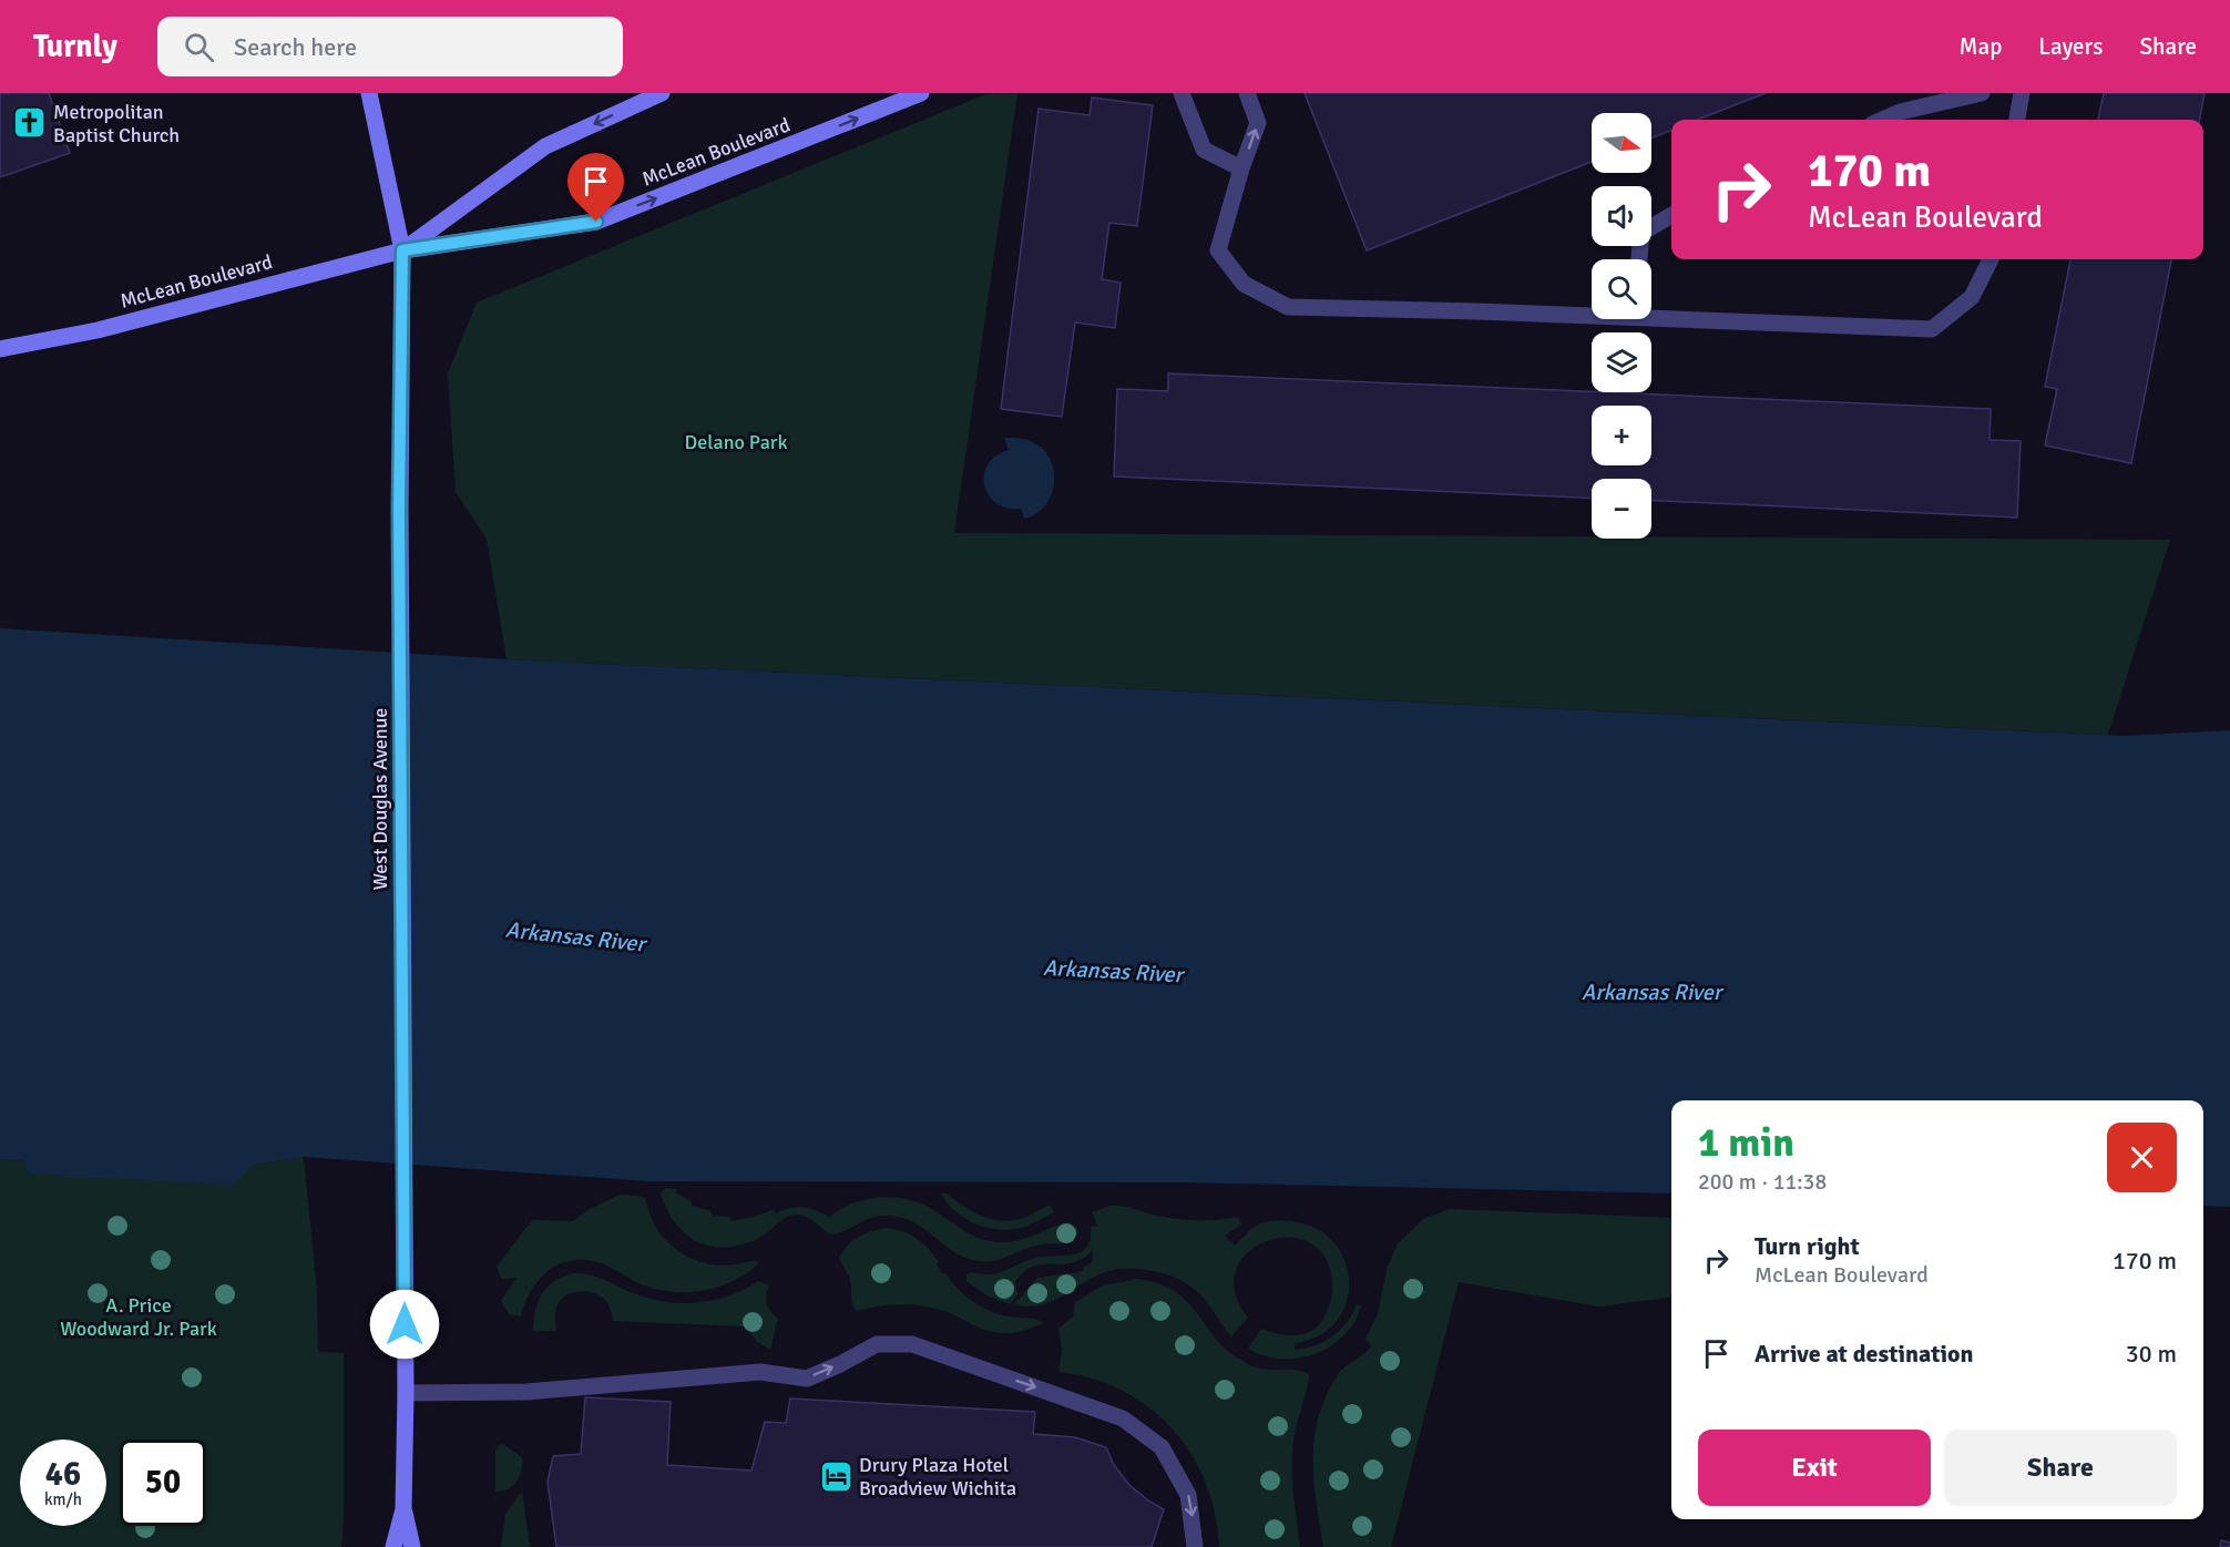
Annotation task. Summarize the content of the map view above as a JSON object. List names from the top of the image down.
{
  "streets": {
    "main road": ["McLean Boulevard", "West Douglas Avenue"]
  },
  "crossings": [
    ["McLean Boulevard", "West Douglas Avenue"]
  ],
  "water": ["Arkansas River"],
  "parks": ["Delano Park", "A. Price Woodward Jr. Park"],
  "places": {
    "church": ["Metropolitan Baptist Church"],
    "hotel": ["Drury Plaza Hotel Broadview Wichita"]
  },
  "north": "right",
  "page": {
    "header": "Turnly",
    "search": "Search here",
    "nav": ["Map", "Layers", "Share"],
    "map_buttons": ["+", "−"],
    "turn": ["170 m", "McLean Boulevard"],
    "heading": ["1 min", "200 m · 11:38"],
    "list": [
      {
        "name": "Turn right",
        "note": "McLean Boulevard",
        "value": "170 m"
      },
      {
        "name": "Arrive at destination",
        "value": "30 m"
      }
    ],
    "buttons": ["Exit", "Share"],
    "speed": "46 km/h",
    "limit": "50"
  }
}
